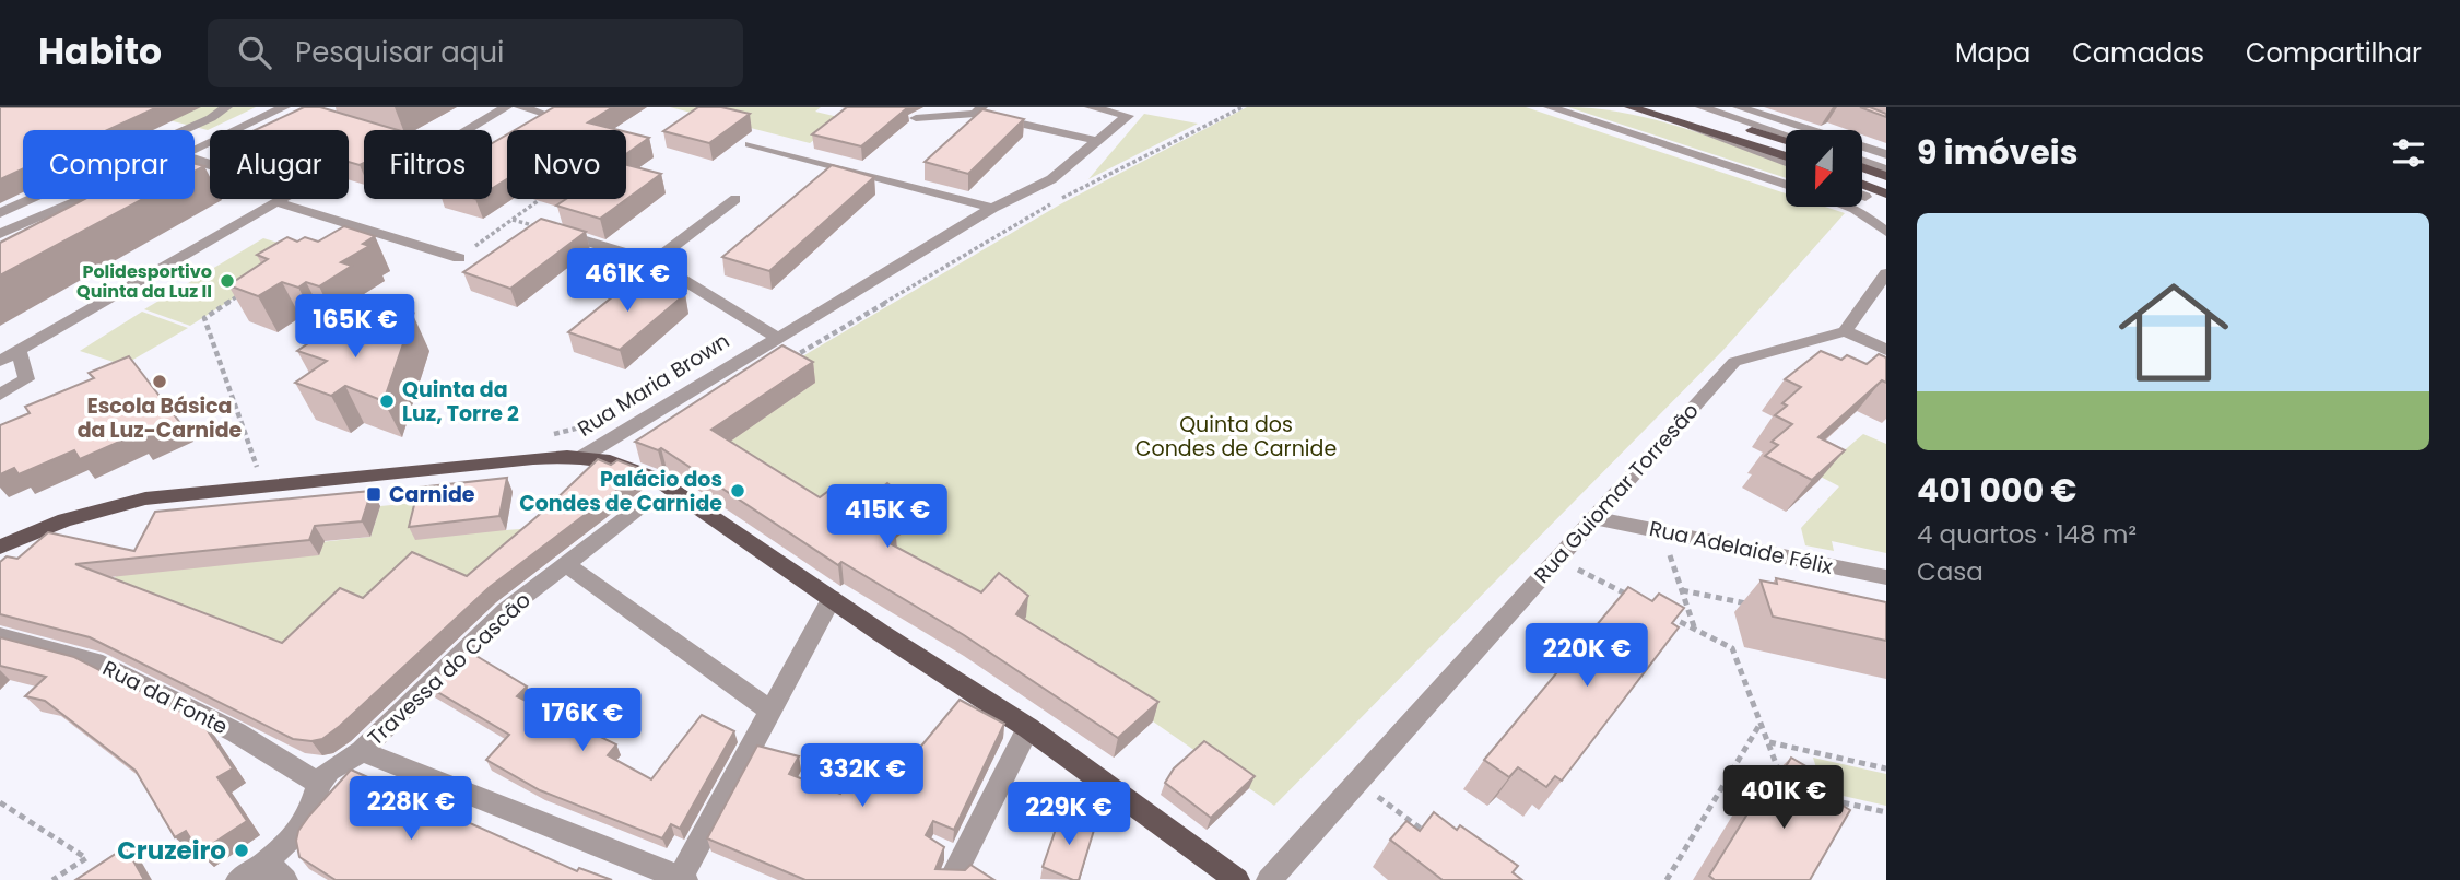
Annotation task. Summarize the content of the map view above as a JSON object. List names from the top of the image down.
{
  "streets": {
    "main road": ["Rua Maria Brown"],
    "street": [
      "Rua Guiomar Torresão",
      "Rua Adelaide Félix",
      "Travessa do Cascão",
      "Rua da Fonte"
    ]
  },
  "crossings": [
    ["Rua Guiomar Torresão", "Rua Adelaide Félix"],
    ["Travessa do Cascão", "Rua da Fonte"]
  ],
  "parks": ["Quinta dos Condes de Carnide"],
  "places": {
    "other": [
      "Polidesportivo Quinta da Luz II",
      "Escola Básica da Luz-Carnide",
      "Quinta da Luz, Torre 2",
      "Palácio dos Condes de Carnide",
      "Cruzeiro"
    ],
    "transit": ["Carnide"]
  },
  "north": "bottom",
  "page": {
    "header": "Habito",
    "search": "Pesquisar aqui",
    "nav": ["Mapa", "Camadas", "Compartilhar"],
    "heading": "9 imóveis",
    "chip": [
      "Comprar",
      "Alugar",
      "Filtros",
      "Novo"
    ],
    "list": [
      {
        "name": "401 000 €",
        "note": "4 quartos · 148 m² · Casa"
      }
    ],
    "price": [
      "461K €",
      "165K €",
      "415K €",
      "220K €",
      "176K €",
      "332K €",
      "401K €",
      "228K €",
      "229K €"
    ]
  }
}
